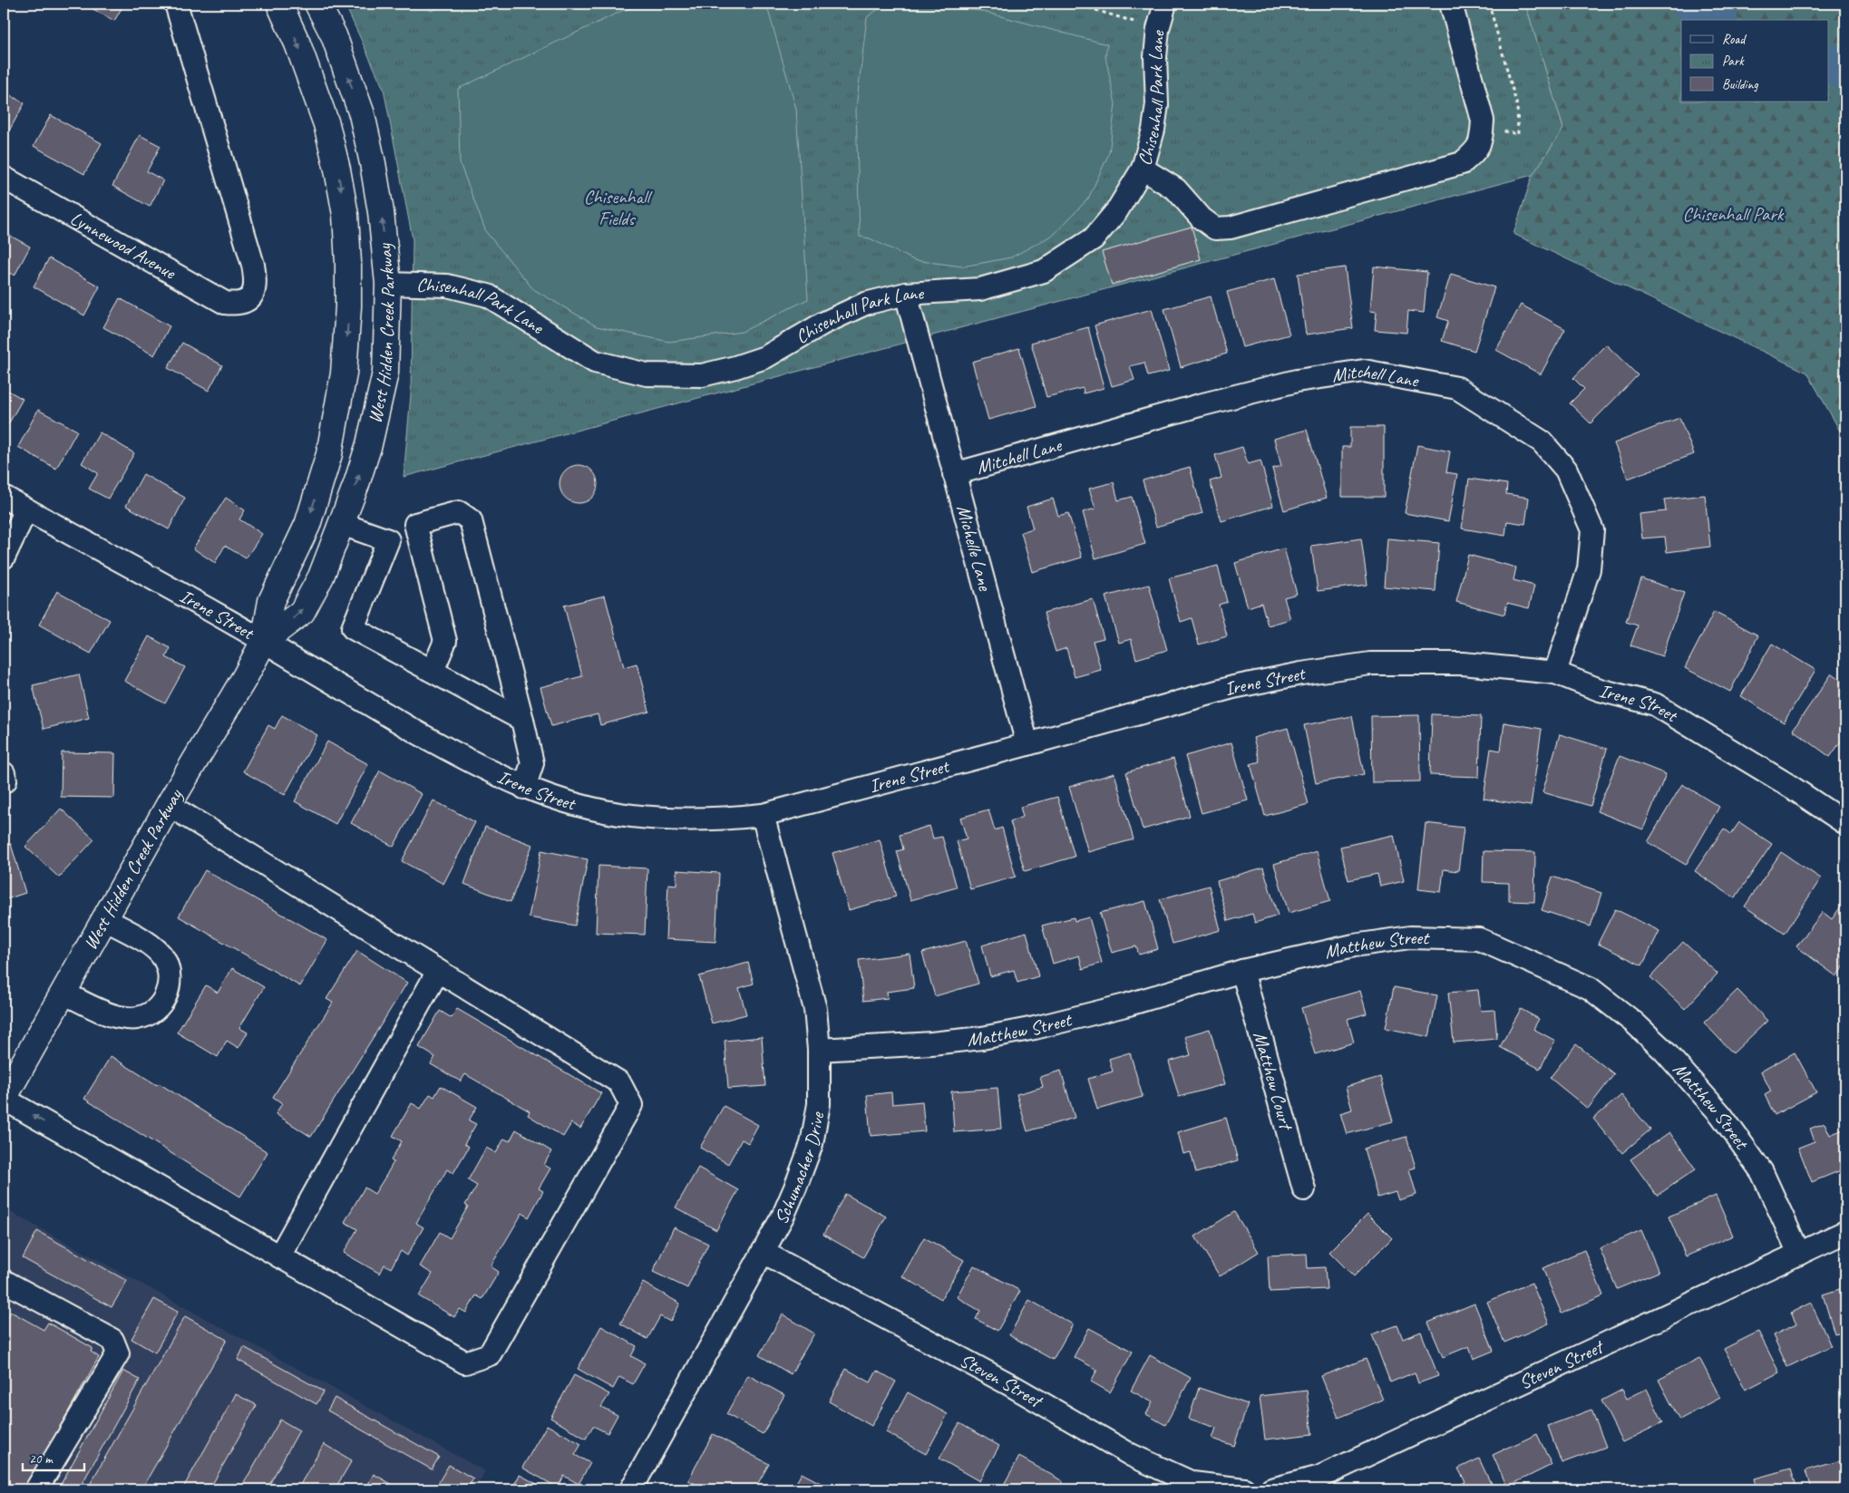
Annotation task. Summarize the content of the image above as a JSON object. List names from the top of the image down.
{
  "streets": {
    "main road": ["West Hidden Creek Parkway"],
    "street": [
      "Chisenhall Park Lane",
      "Lynnewood Avenue",
      "Mitchell Lane",
      "Michelle Lane",
      "Irene Street",
      "Matthew Street",
      "Matthew Court",
      "Schumacher Drive",
      "Steven Street"
    ]
  },
  "crossings": [
    ["Chisenhall Park Lane", "West Hidden Creek Parkway"],
    ["Chisenhall Park Lane", "Michelle Lane"],
    ["West Hidden Creek Parkway", "Irene Street"],
    ["Mitchell Lane", "Michelle Lane"],
    ["Mitchell Lane", "Irene Street"],
    ["Michelle Lane", "Irene Street"],
    ["Irene Street", "Schumacher Drive"],
    ["Matthew Street", "Matthew Court"],
    ["Matthew Street", "Schumacher Drive"],
    ["Matthew Street", "Steven Street"],
    ["Schumacher Drive", "Steven Street"]
  ],
  "parks": ["Chisenhall Fields", "Chisenhall Park"],
  "legend": ["Road", "Park", "Building"],
  "scale_bar": "20 m"
}
